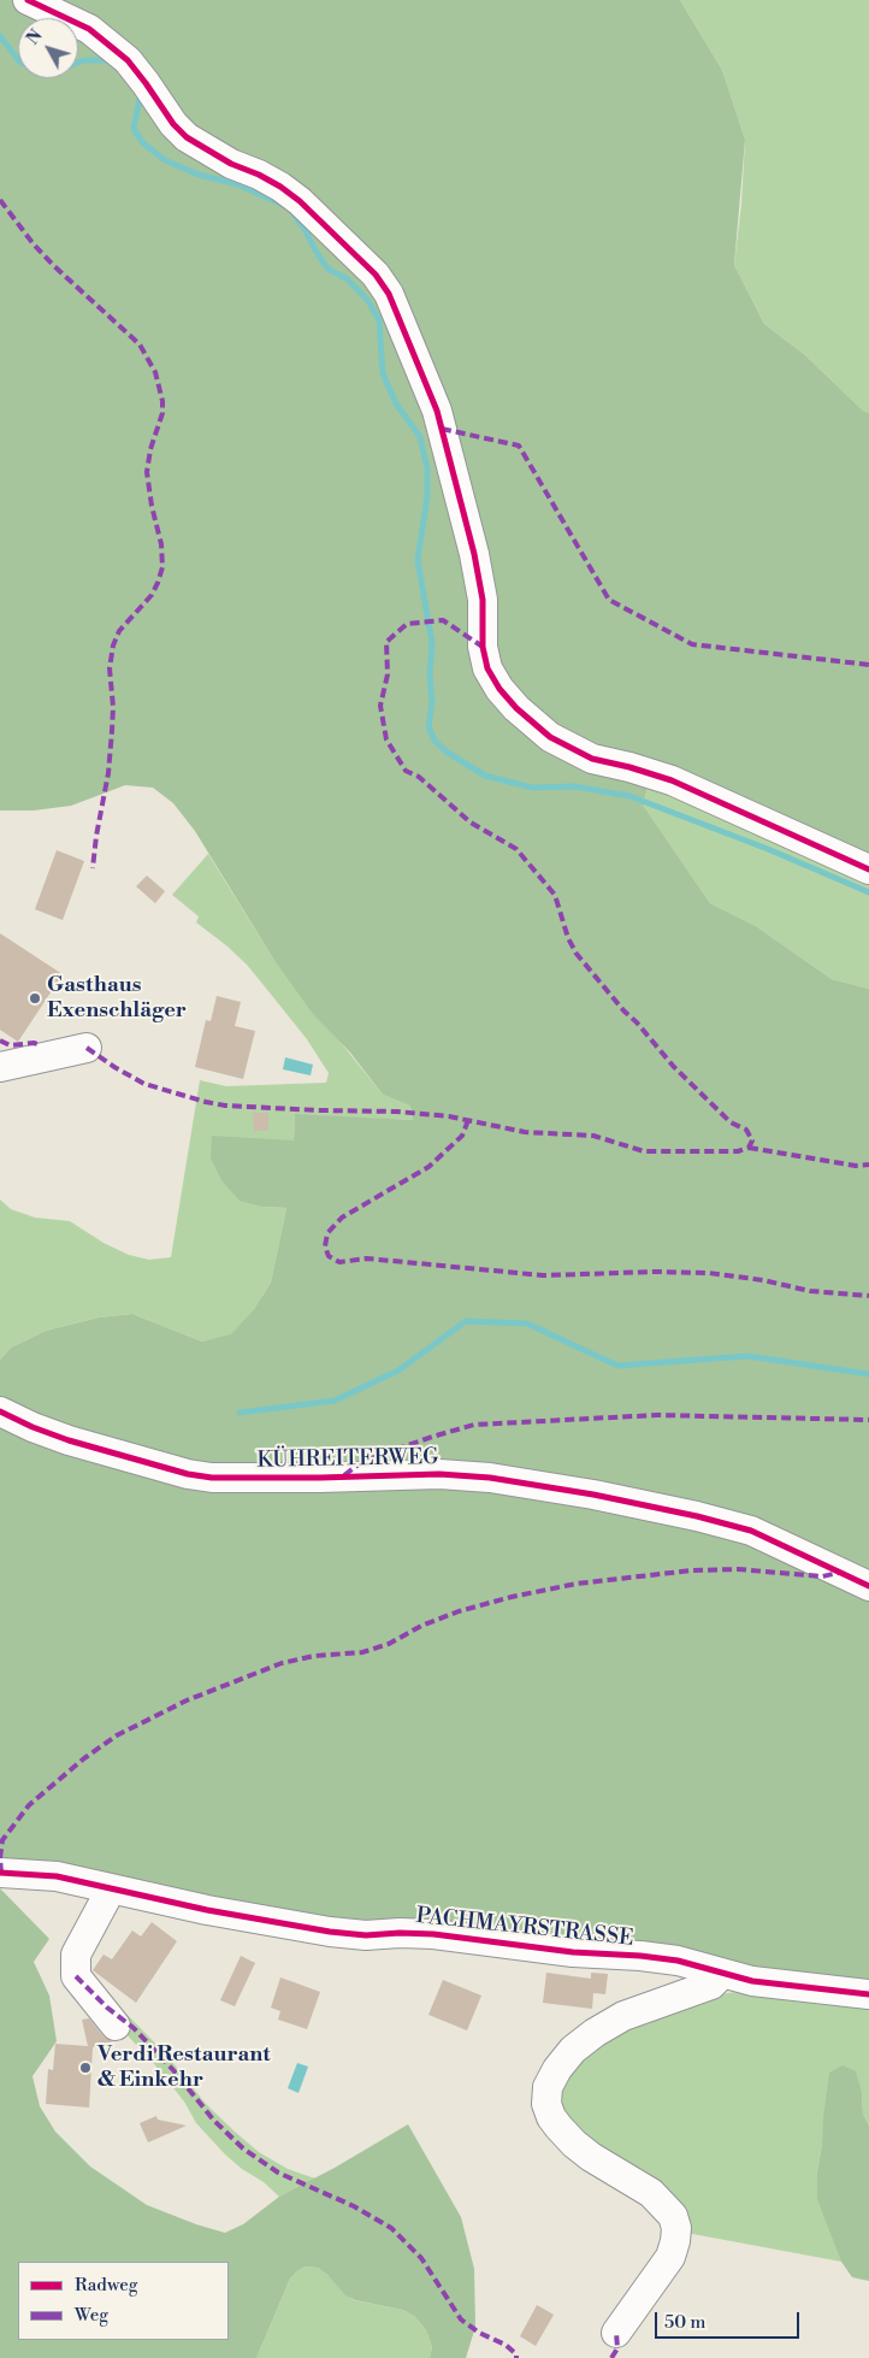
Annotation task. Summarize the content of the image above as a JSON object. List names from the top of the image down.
{
  "streets": {
    "street": ["KÜHREITERWEG", "PACHMAYRSTRASSE"]
  },
  "places": ["Gasthaus Exenschläger", "Verdi Restaurant & Einkehr"],
  "legend": ["Radweg", "Weg"],
  "scale_bar": "50 m",
  "north": "top left"
}
